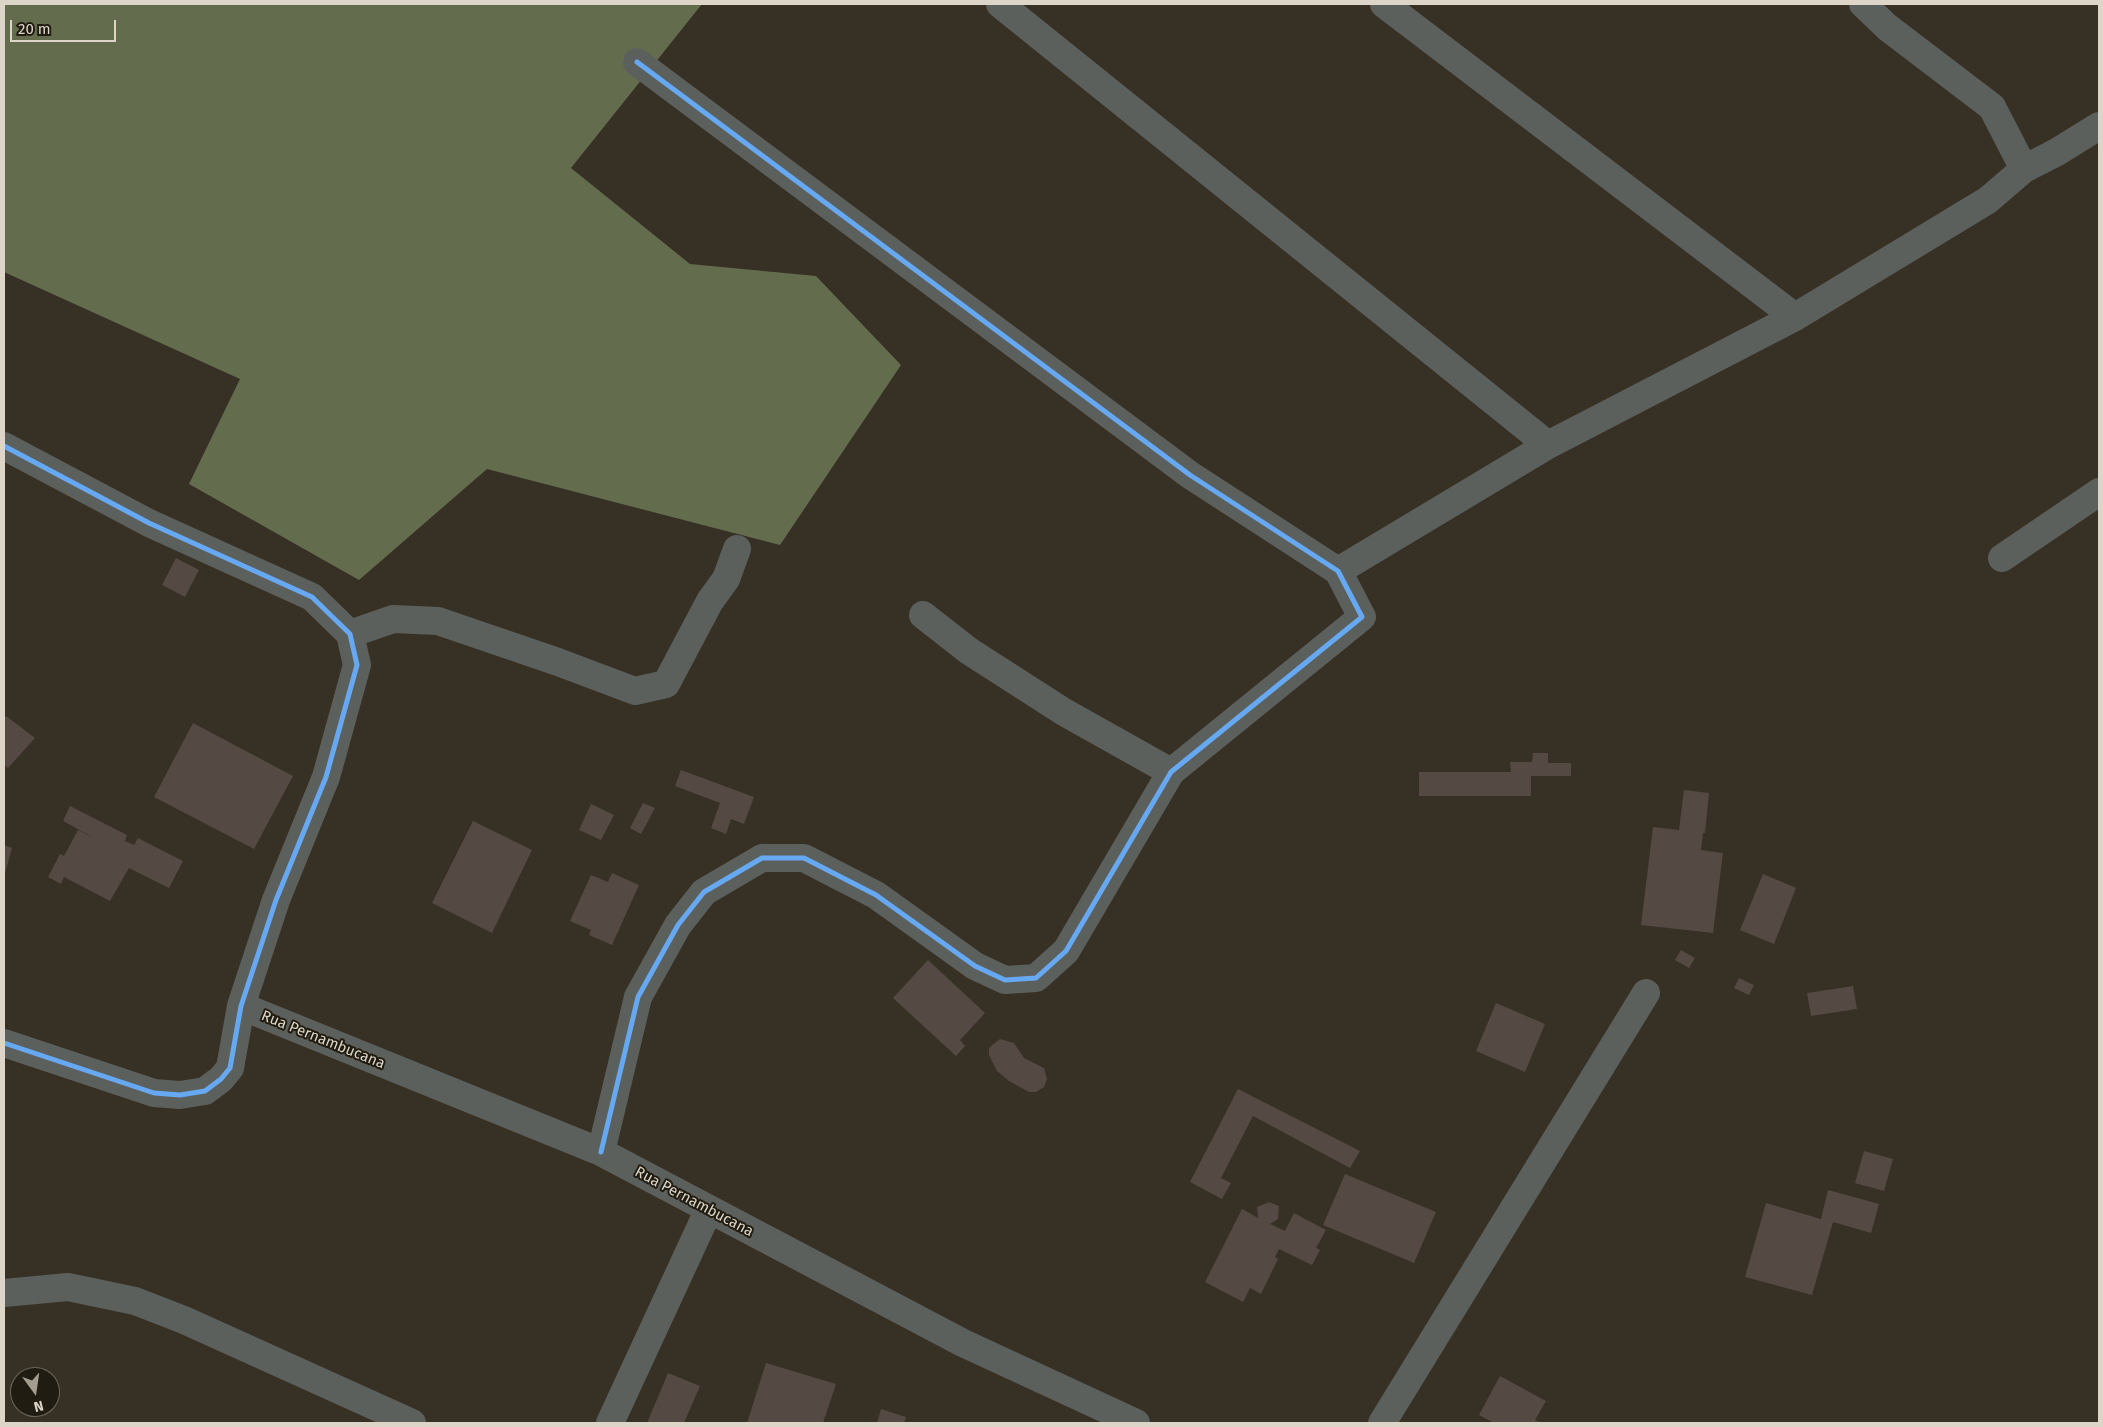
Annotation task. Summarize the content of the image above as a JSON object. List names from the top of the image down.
{
  "streets": {
    "street": ["Rua Pernambucana"]
  },
  "scale_bar": "20 m",
  "north": "bottom"
}
